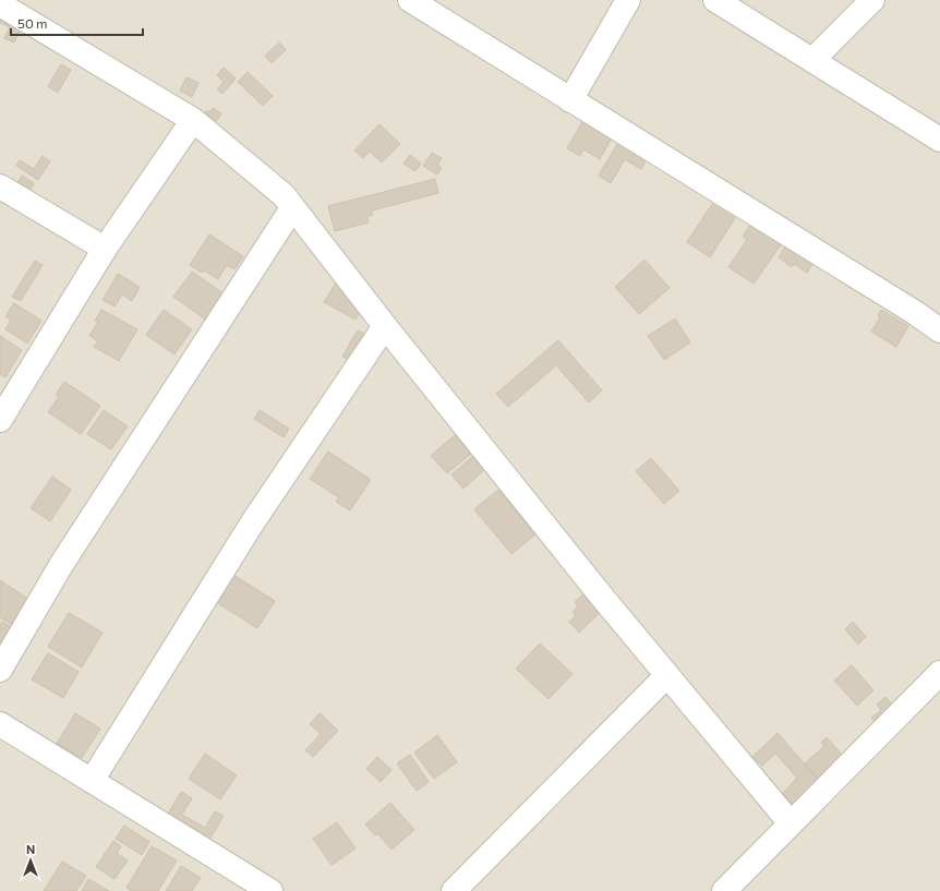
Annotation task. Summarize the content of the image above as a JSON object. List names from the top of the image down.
{
  "scale_bar": "50 m",
  "north": "top"
}
